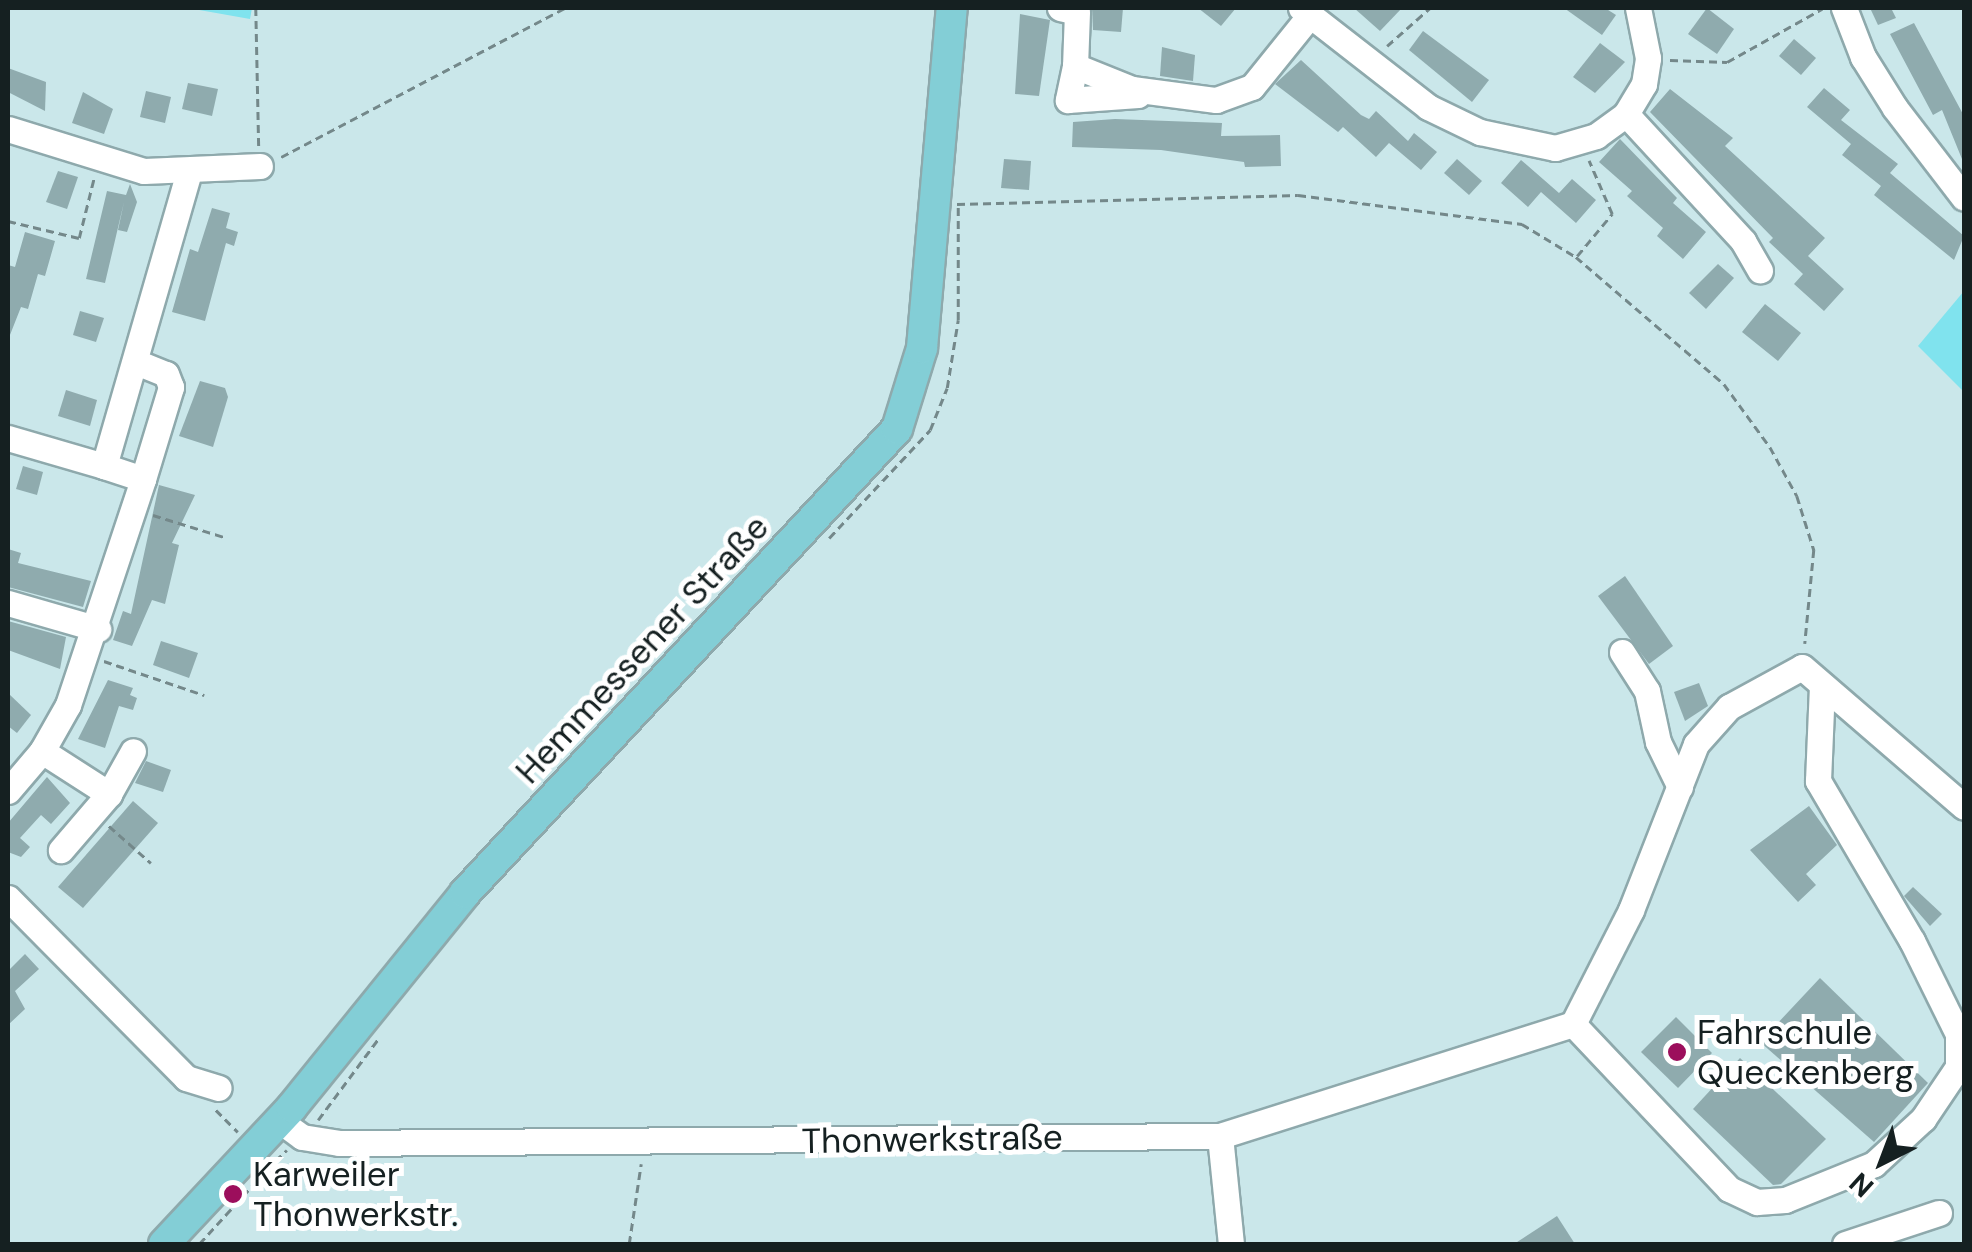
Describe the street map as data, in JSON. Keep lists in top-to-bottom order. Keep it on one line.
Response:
{"streets":{"main road":["Hemmessener Straße"],"street":["Thonwerkstraße"]},"crossings":[["Hemmessener Straße","Thonwerkstraße"]],"places":["Fahrschule Queckenberg","Karweiler Thonwerkstr."],"north":"bottom left"}
